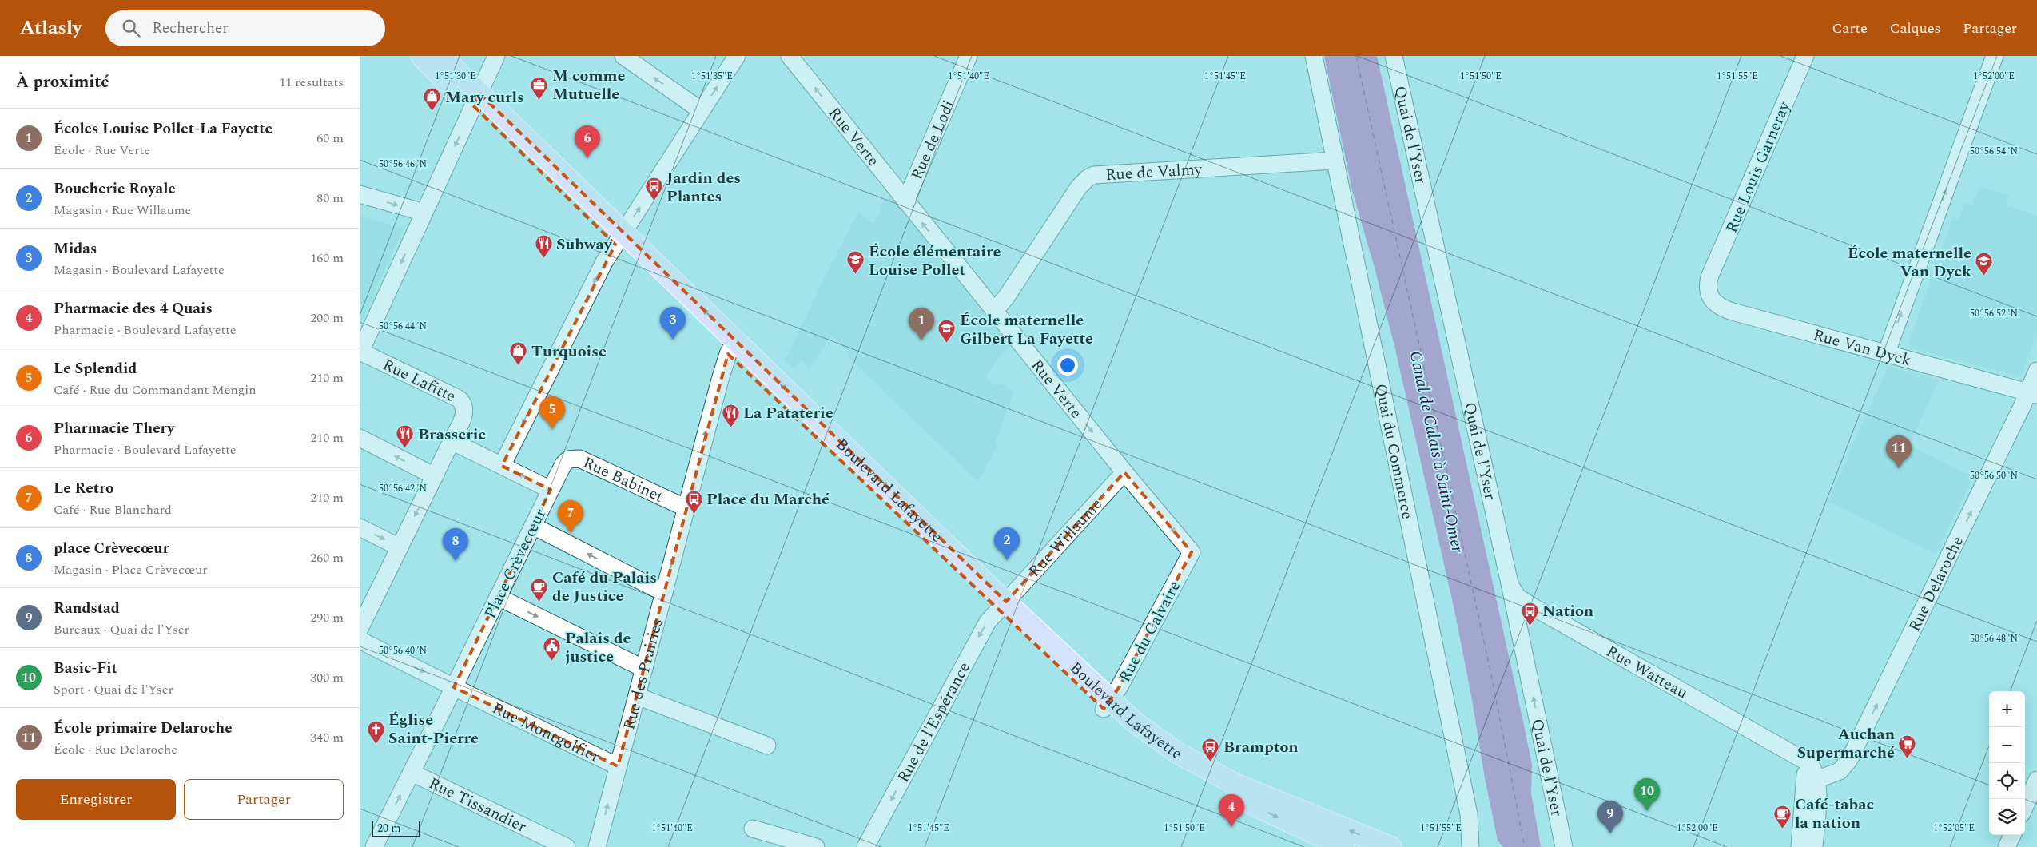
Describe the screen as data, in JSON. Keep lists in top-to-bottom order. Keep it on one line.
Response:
{"streets":{"main road":["Boulevard Lafayette"],"street":["Quai de l'Yser","Rue Verte","Rue de Lodi","Rue Louis Garneray","Rue de Valmy","Rue Van Dyck","Rue Lafitte","Quai du Commerce","Rue Babinet","Rue Willaume","Place Crèvecœur","Rue Delaroche","Rue du Calvaire","Rue Watteau","Rue des Prairies","Rue de l'Espérance","Rue Montgolfier","Rue Tissandier"]},"crossings":[["Quai de l'Yser","Rue Watteau"],["Rue Verte","Rue de Lodi"],["Rue Verte","Rue de Valmy"],["Rue Verte","Rue Willaume"],["Rue Verte","Rue du Calvaire"],["Rue Louis Garneray","Rue Van Dyck"],["Rue de Valmy","Quai du Commerce"],["Rue Van Dyck","Rue Delaroche"],["Rue Lafitte","Place Crèvecœur"],["Rue Babinet","Place Crèvecœur"],["Rue Babinet","Rue des Prairies"],["Boulevard Lafayette","Rue Willaume"],["Boulevard Lafayette","Rue du Calvaire"],["Boulevard Lafayette","Rue des Prairies"],["Boulevard Lafayette","Rue de l'Espérance"],["Rue Willaume","Rue de l'Espérance"],["Place Crèvecœur","Rue Montgolfier"],["Place Crèvecœur","Rue Tissandier"],["Rue Delaroche","Rue Watteau"],["Rue des Prairies","Rue Montgolfier"]],"one_way":["Rue Delaroche","Rue des Prairies","Rue de l'Espérance"],"water":["Canal de Calais à Saint-Omer"],"places":{"office":["M comme Mutuelle"],"shop":["Mary curls","Turquoise"],"bus stop":["Jardin des Plantes","Place du Marché","Nation","Brampton"],"restaurant":["Subway","La Pataterie","Brasserie"],"school or university":["École élémentaire Louise Pollet","École maternelle Van Dyck","École maternelle Gilbert La Fayette"],"cafe":["Café du Palais de Justice","Café-tabac la nation"],"public building":["Palais de justice"],"church":["Église Saint-Pierre"],"supermarket":["Auchan Supermarché"]},"scale_bar":"20 m","page":{"header":"Atlasly","search":"Rechercher","nav":["Carte","Calques","Partager"],"heading":["À proximité","11 résultats"],"list":[{"mark":"1","name":"Écoles Louise Pollet-La Fayette","note":"École · Rue Verte","value":"60 m"},{"mark":"2","name":"Boucherie Royale","note":"Magasin · Rue Willaume","value":"80 m"},{"mark":"3","name":"Midas","note":"Magasin · Boulevard Lafayette","value":"160 m"},{"mark":"4","name":"Pharmacie des 4 Quais","note":"Pharmacie · Boulevard Lafayette","value":"200 m"},{"mark":"5","name":"Le Splendid","note":"Café · Rue du Commandant Mengin","value":"210 m"},{"mark":"6","name":"Pharmacie Thery","note":"Pharmacie · Boulevard Lafayette","value":"210 m"},{"mark":"7","name":"Le Retro","note":"Café · Rue Blanchard","value":"210 m"},{"mark":"8","name":"place Crèvecœur","note":"Magasin · Place Crèvecœur","value":"260 m"},{"mark":"9","name":"Randstad","note":"Bureaux · Quai de l'Yser","value":"290 m"},{"mark":"10","name":"Basic-Fit","note":"Sport · Quai de l'Yser","value":"300 m"},{"mark":"11","name":"École primaire Delaroche","note":"École · Rue Delaroche","value":"340 m"}],"pins":["6","3","1","5","11","7","2","8","10","4","9"],"map_buttons":["+","−"],"buttons":["Enregistrer","Partager"],"scale":"20 m"},"coordinates":["1°51'30\"E","1°51'35\"E","1°51'40\"E","1°51'45\"E","1°51'50\"E","1°51'55\"E","1°52'00\"E","50°56'54\"N","50°56'46\"N","50°56'52\"N","50°56'44\"N","50°56'50\"N","50°56'42\"N","50°56'48\"N","50°56'40\"N","1°52'05\"E"]}
